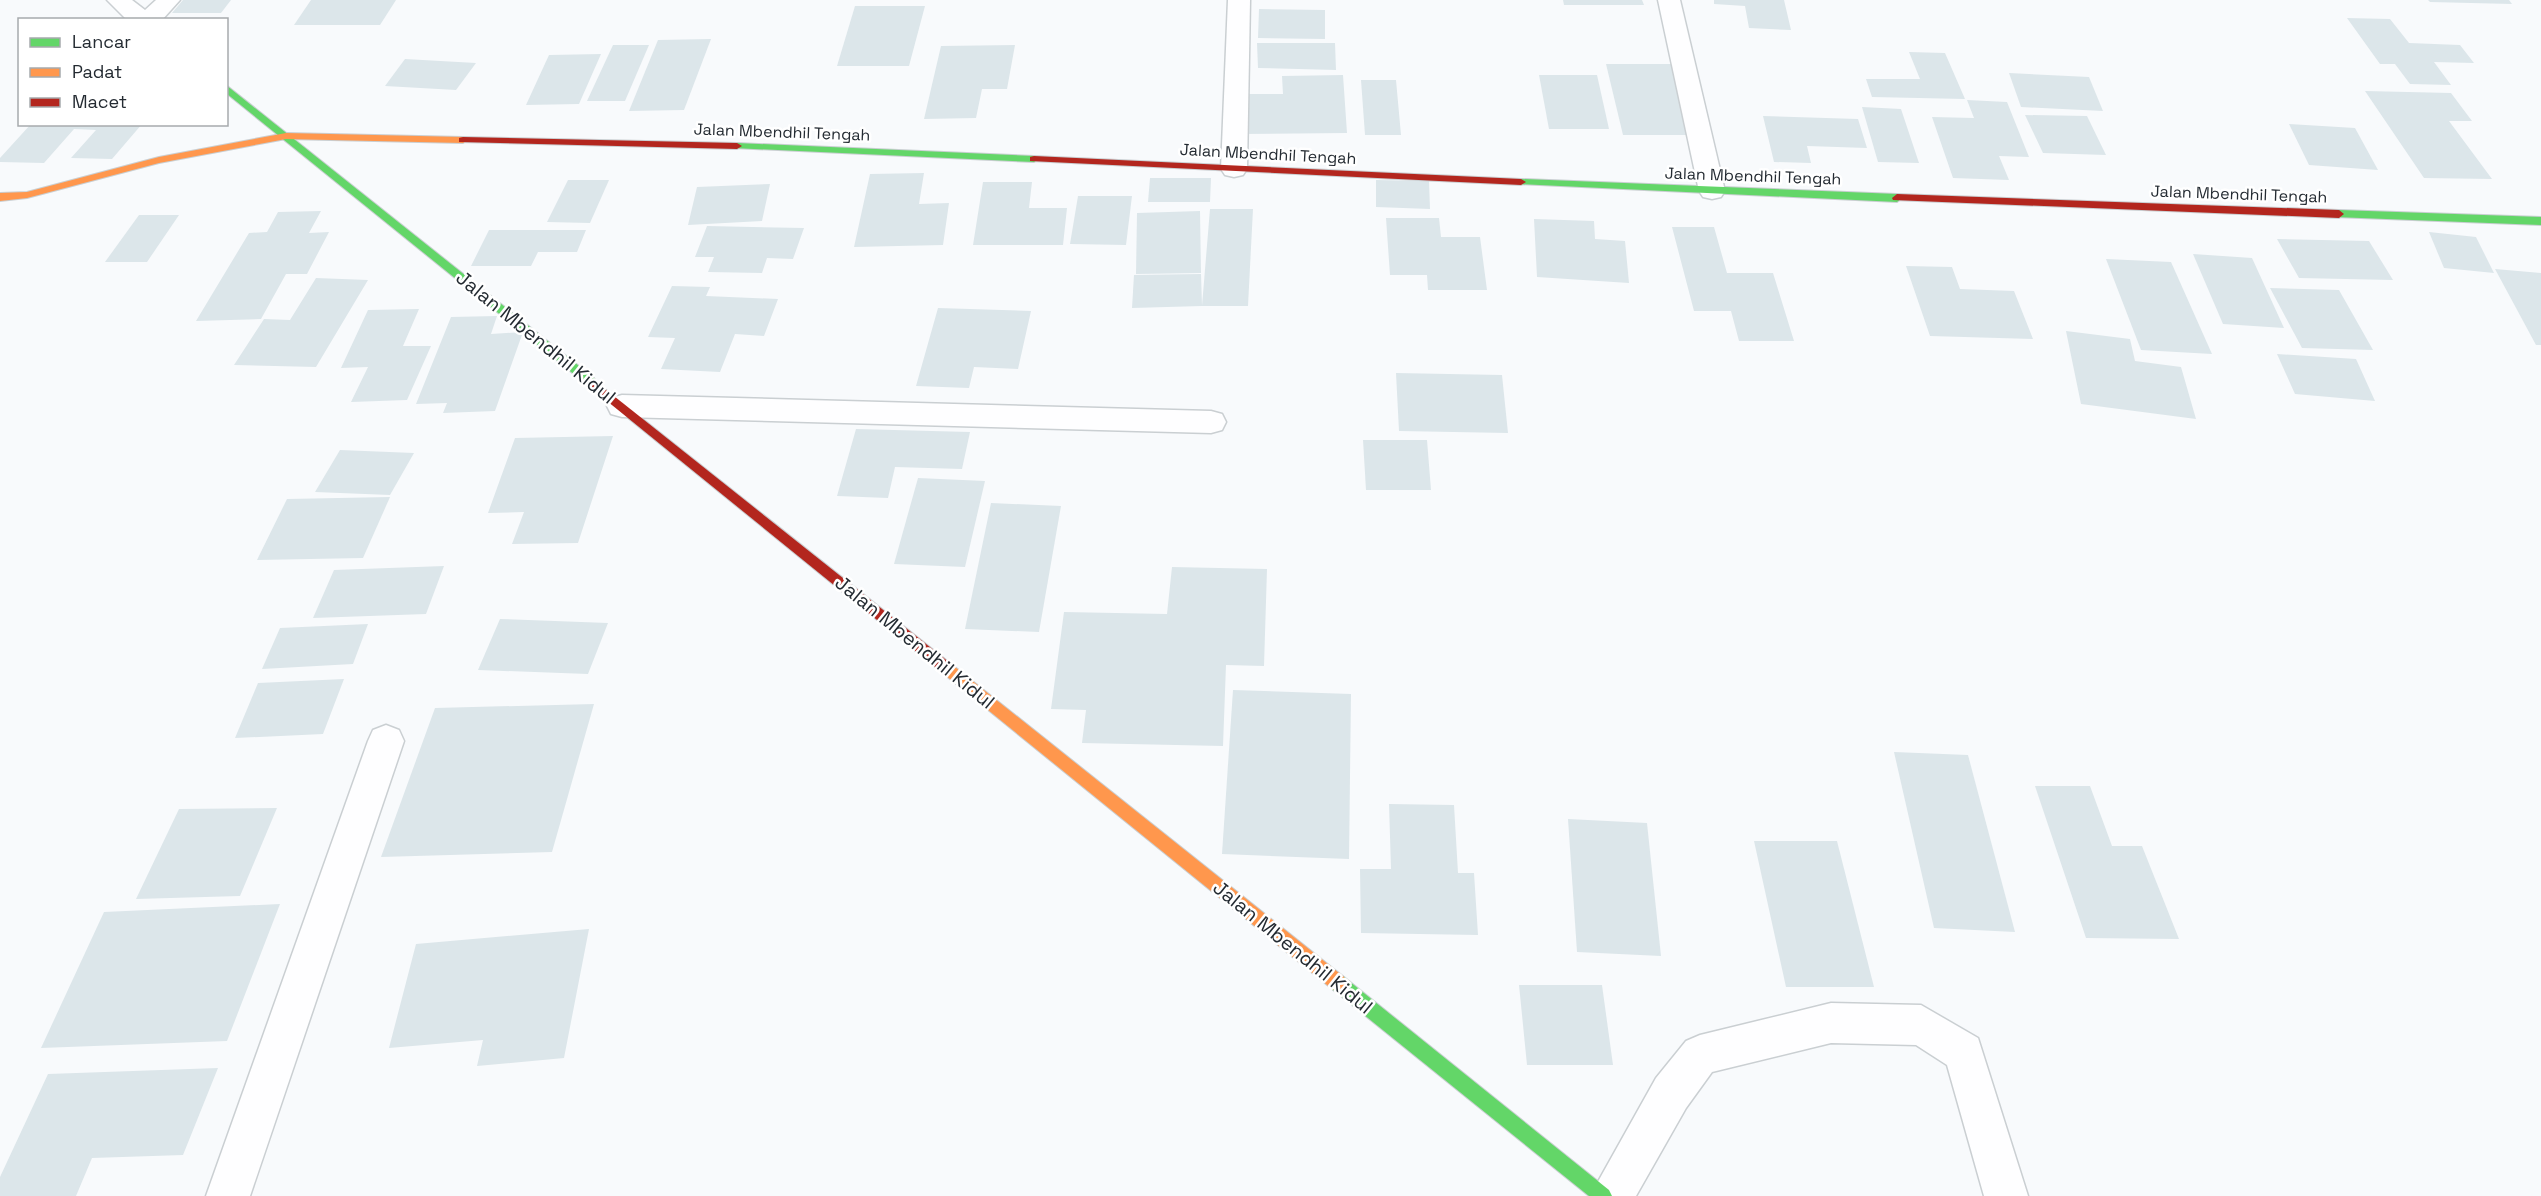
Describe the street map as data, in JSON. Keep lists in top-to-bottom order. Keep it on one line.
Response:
{"streets":{"street":["Jalan Mbendhil Tengah","Jalan Mbendhil Kidul"]},"crossings":[["Jalan Mbendhil Tengah","Jalan Mbendhil Kidul"]],"legend":["Lancar","Padat","Macet"]}
